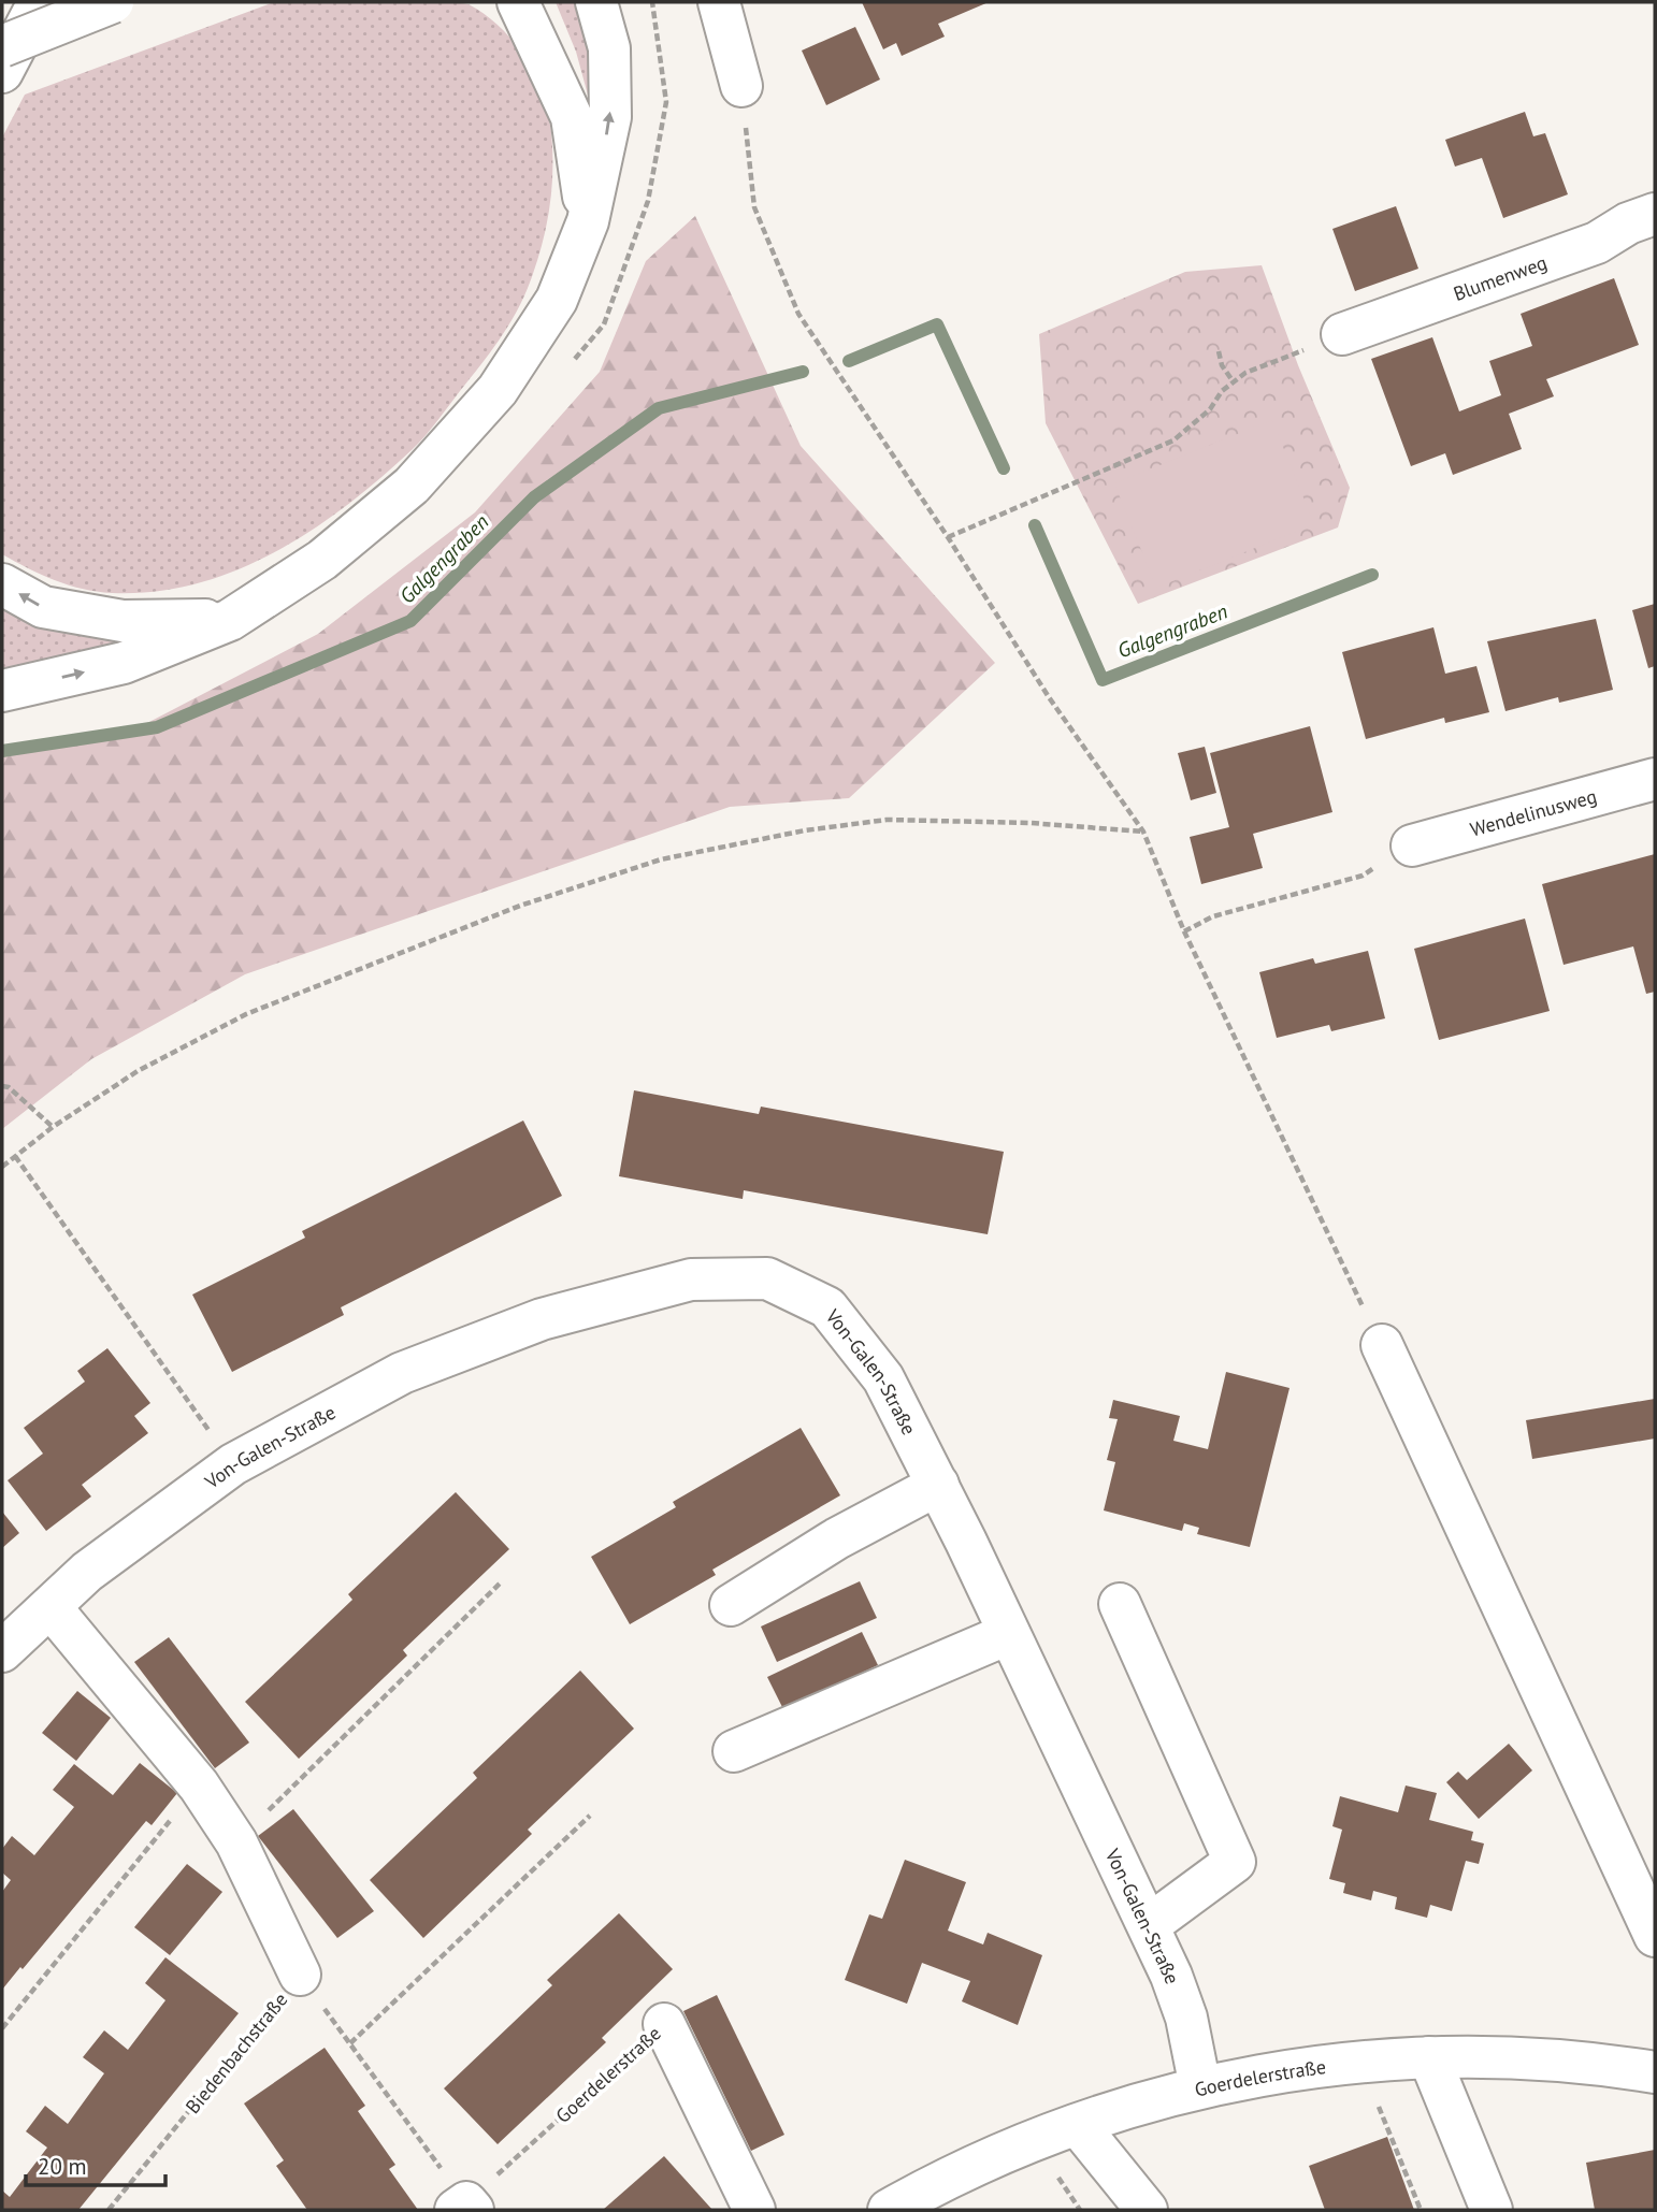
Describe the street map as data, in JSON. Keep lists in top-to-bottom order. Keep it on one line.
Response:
{"streets":{"main road":["Blumenweg","Wendelinusweg","Von-Galen-Straße","Biedenbachstraße","Goerdelerstraße"]},"crossings":[["Von-Galen-Straße","Biedenbachstraße"],["Von-Galen-Straße","Goerdelerstraße"]],"water":["Galgengraben"],"scale_bar":"20 m"}
